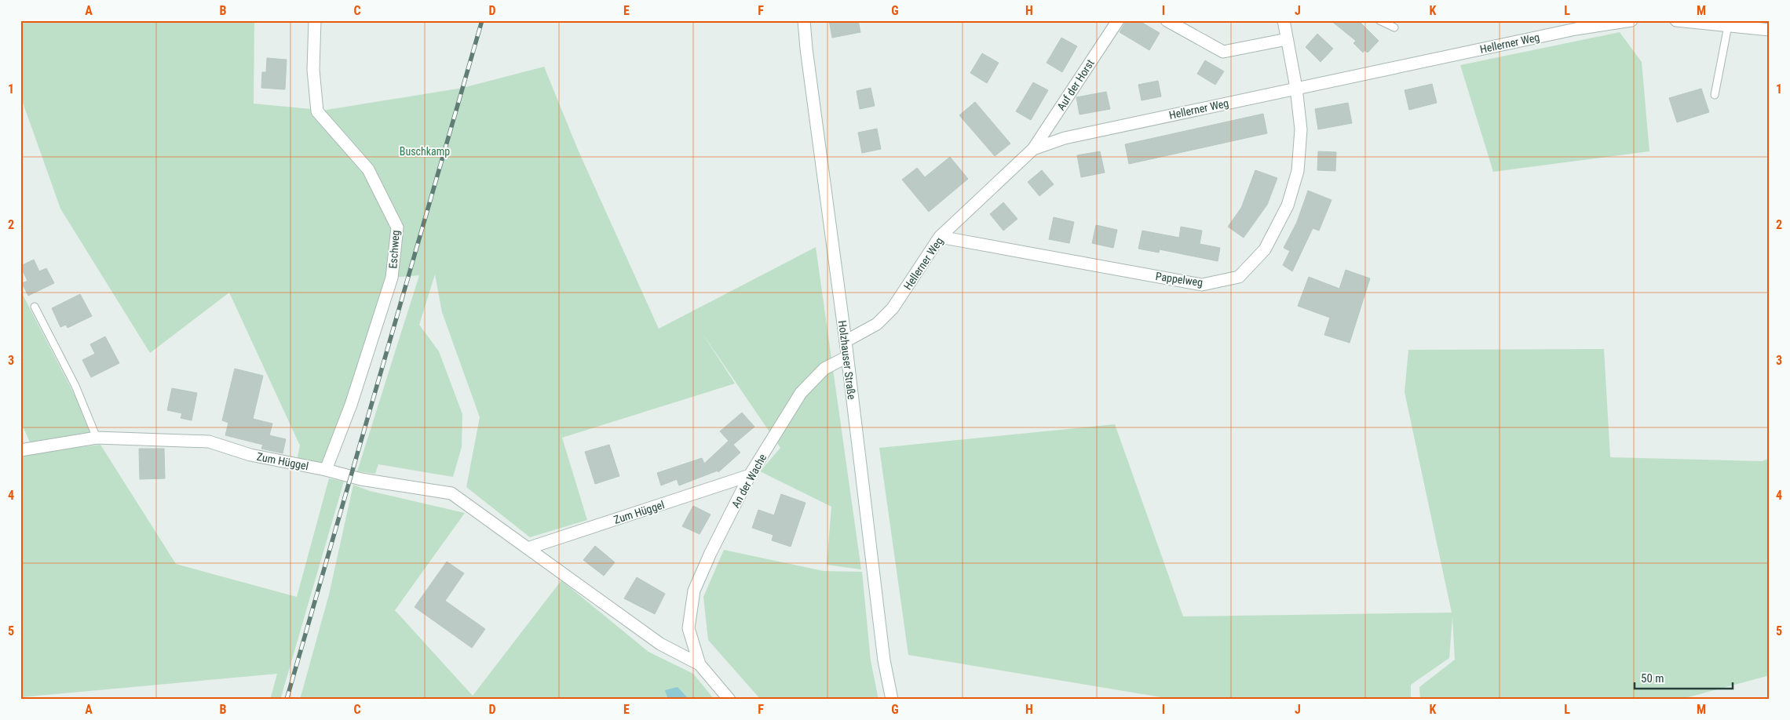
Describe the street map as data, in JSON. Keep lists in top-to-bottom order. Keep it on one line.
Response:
{"streets":{"street":["Hellerner Weg","Auf der Horst","Eschweg","Pappelweg","Holzhauser Straße","Zum Hüggel","An der Wache"]},"crossings":[["Hellerner Weg","Auf der Horst"],["Hellerner Weg","Pappelweg"],["Hellerner Weg","Holzhauser Straße"],["Eschweg","Zum Hüggel"],["Holzhauser Straße","An der Wache"],["Zum Hüggel","An der Wache"]],"parks":["Buschkamp"],"scale_bar":"50 m","grid":{"columns":["A","B","C","D","E","F","G","H","I","J","K","L","M"],"rows":["1","2","3","4","5"]}}
